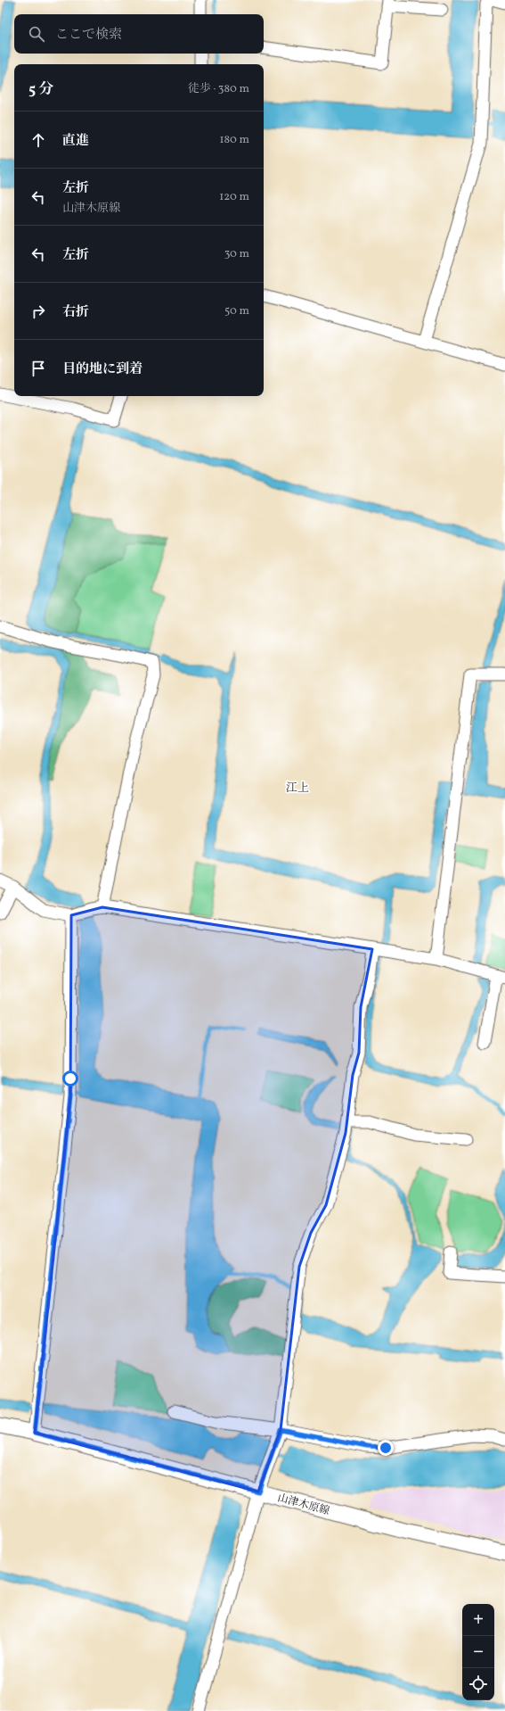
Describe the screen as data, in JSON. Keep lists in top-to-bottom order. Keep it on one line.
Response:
{"streets":{"street":["山津木原線"]},"districts":["江上"],"page":{"search":"ここで検索","heading":["5 分","徒歩 · 380 m"],"list":[["直進","180 m"],["左折","山津木原線","120 m"],["左折","30 m"],["右折","50 m"],"目的地に到着"],"map_buttons":["+","−"]}}
